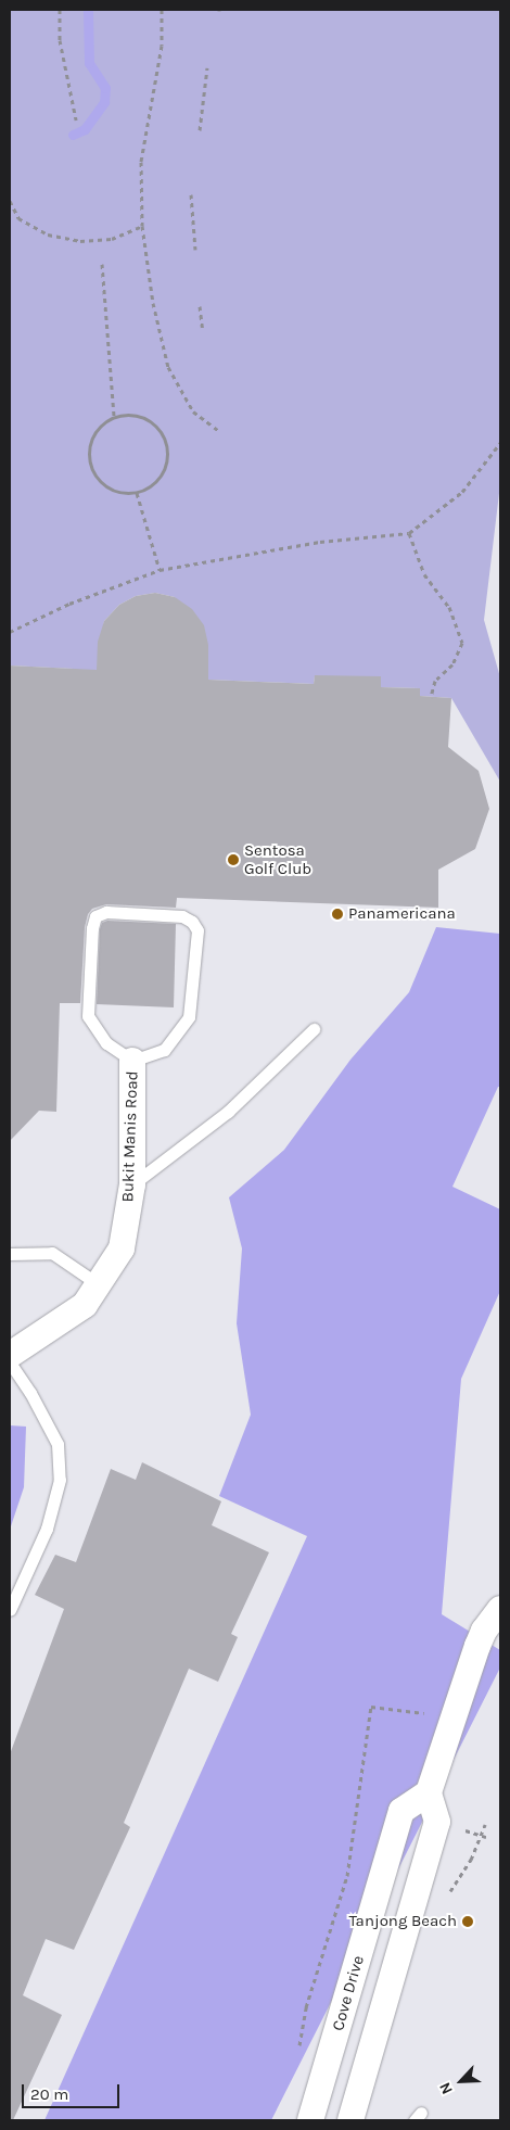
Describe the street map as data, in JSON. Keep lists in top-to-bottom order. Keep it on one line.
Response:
{"streets":{"street":["Bukit Manis Road","Cove Drive"]},"places":["Sentosa Golf Club","Panamericana","Tanjong Beach"],"scale_bar":"20 m","north":"bottom left"}
